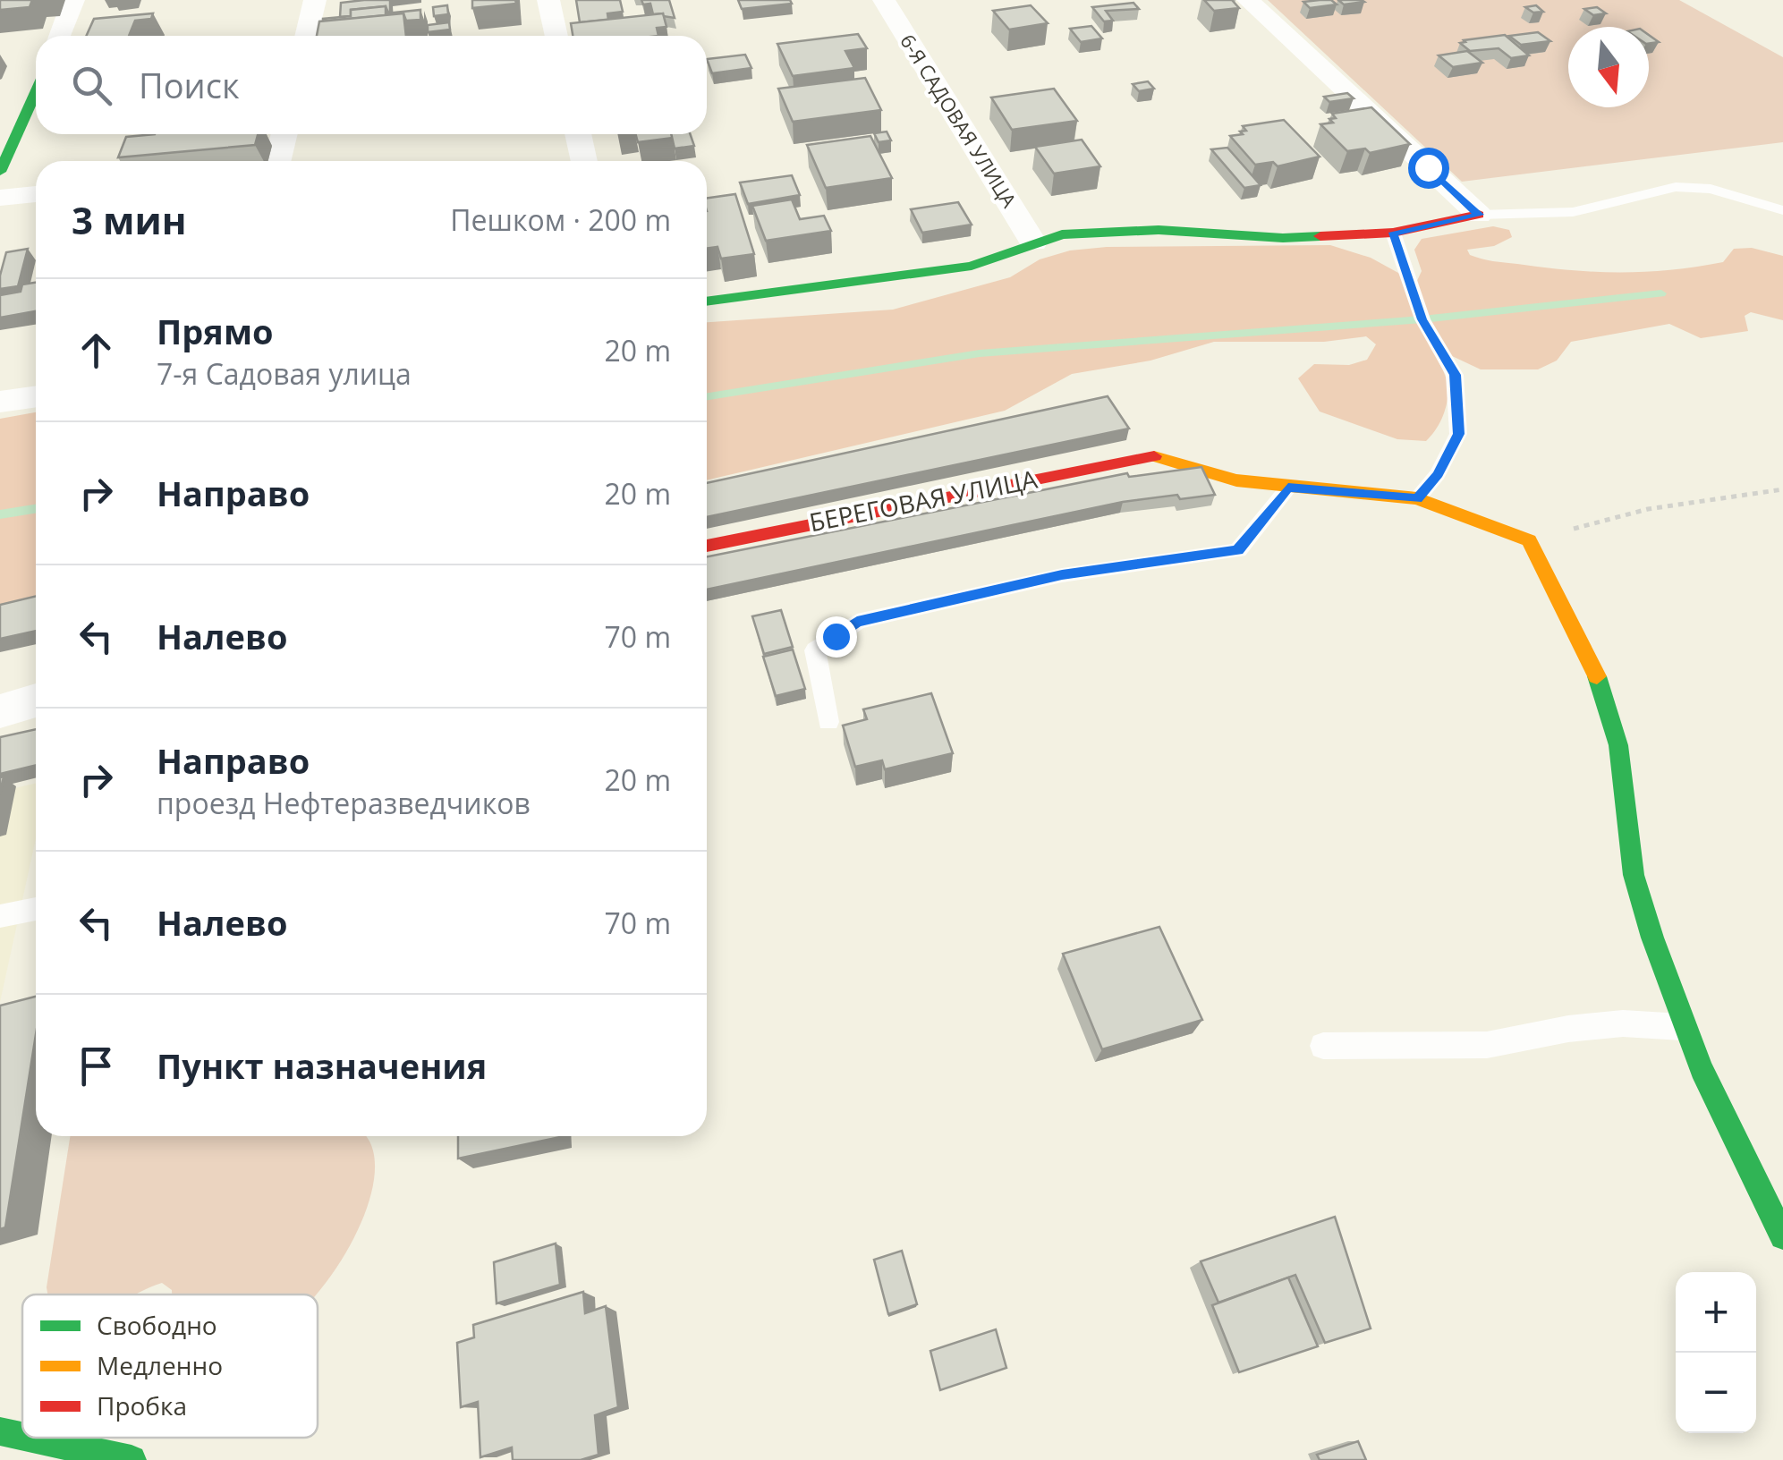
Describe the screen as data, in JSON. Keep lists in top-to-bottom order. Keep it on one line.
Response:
{"streets":{"street":["6-Я САДОВАЯ УЛИЦА","БЕРЕГОВАЯ УЛИЦА"]},"legend":["Свободно","Медленно","Пробка"],"north":"bottom","page":{"search":"Поиск","heading":["3 мин","Пешком · 200 m"],"list":[["Прямо","7-я Садовая улица","20 m"],["Направо","20 m"],["Налево","70 m"],["Направо","проезд Нефтеразведчиков","20 m"],["Налево","70 m"],"Пункт назначения"],"map_buttons":["+","−"]}}
